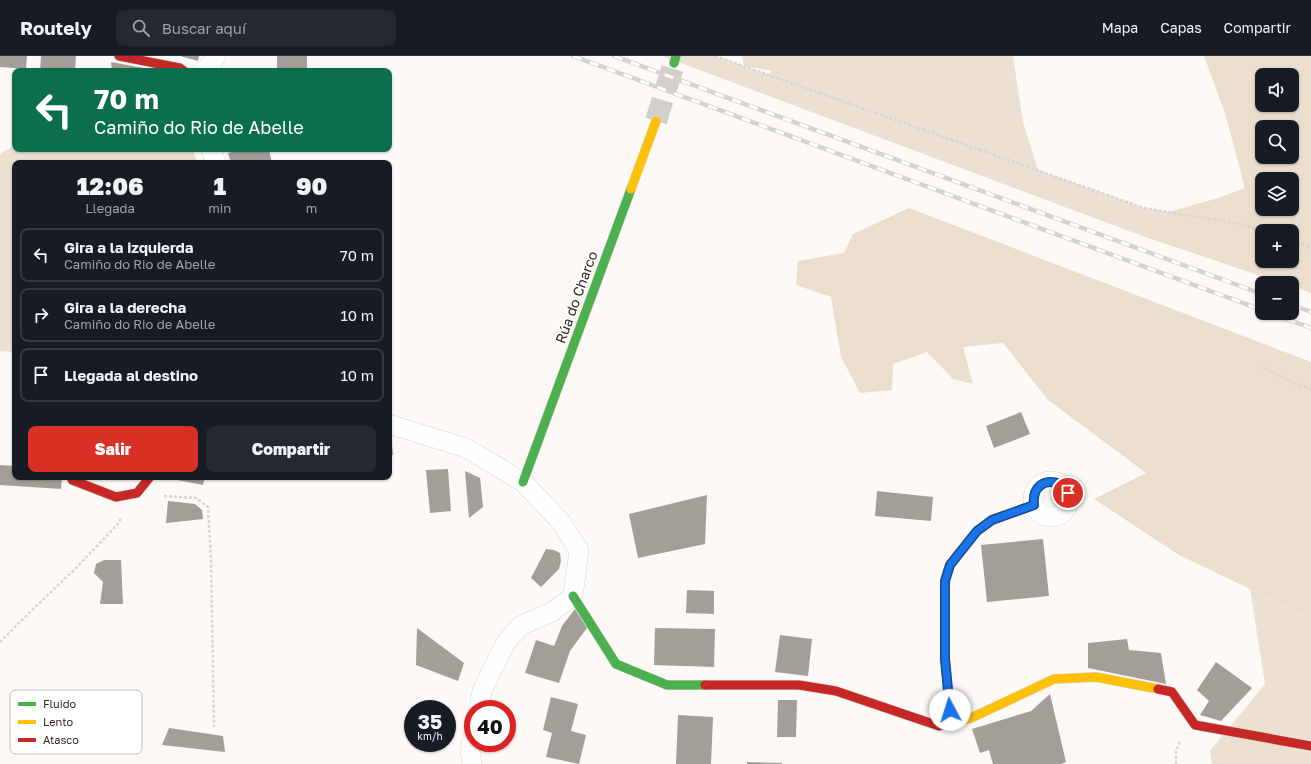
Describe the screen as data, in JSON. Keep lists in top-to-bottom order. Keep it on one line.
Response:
{"streets":{"street":["Rúa do Charco"]},"legend":["Fluido","Lento","Atasco"],"page":{"header":"Routely","search":"Buscar aquí","nav":["Mapa","Capas","Compartir"],"map_buttons":["+","−"],"turn":["70 m","Camiño do Rio de Abelle"],"eta":["12:06","Llegada","1","min","90","m"],"list":[{"name":"Gira a la izquierda","note":"Camiño do Rio de Abelle","value":"70 m"},{"name":"Gira a la derecha","note":"Camiño do Rio de Abelle","value":"10 m"},{"name":"Llegada al destino","value":"10 m"}],"buttons":["Salir","Compartir"],"speed":"35 km/h","limit":"40"}}
